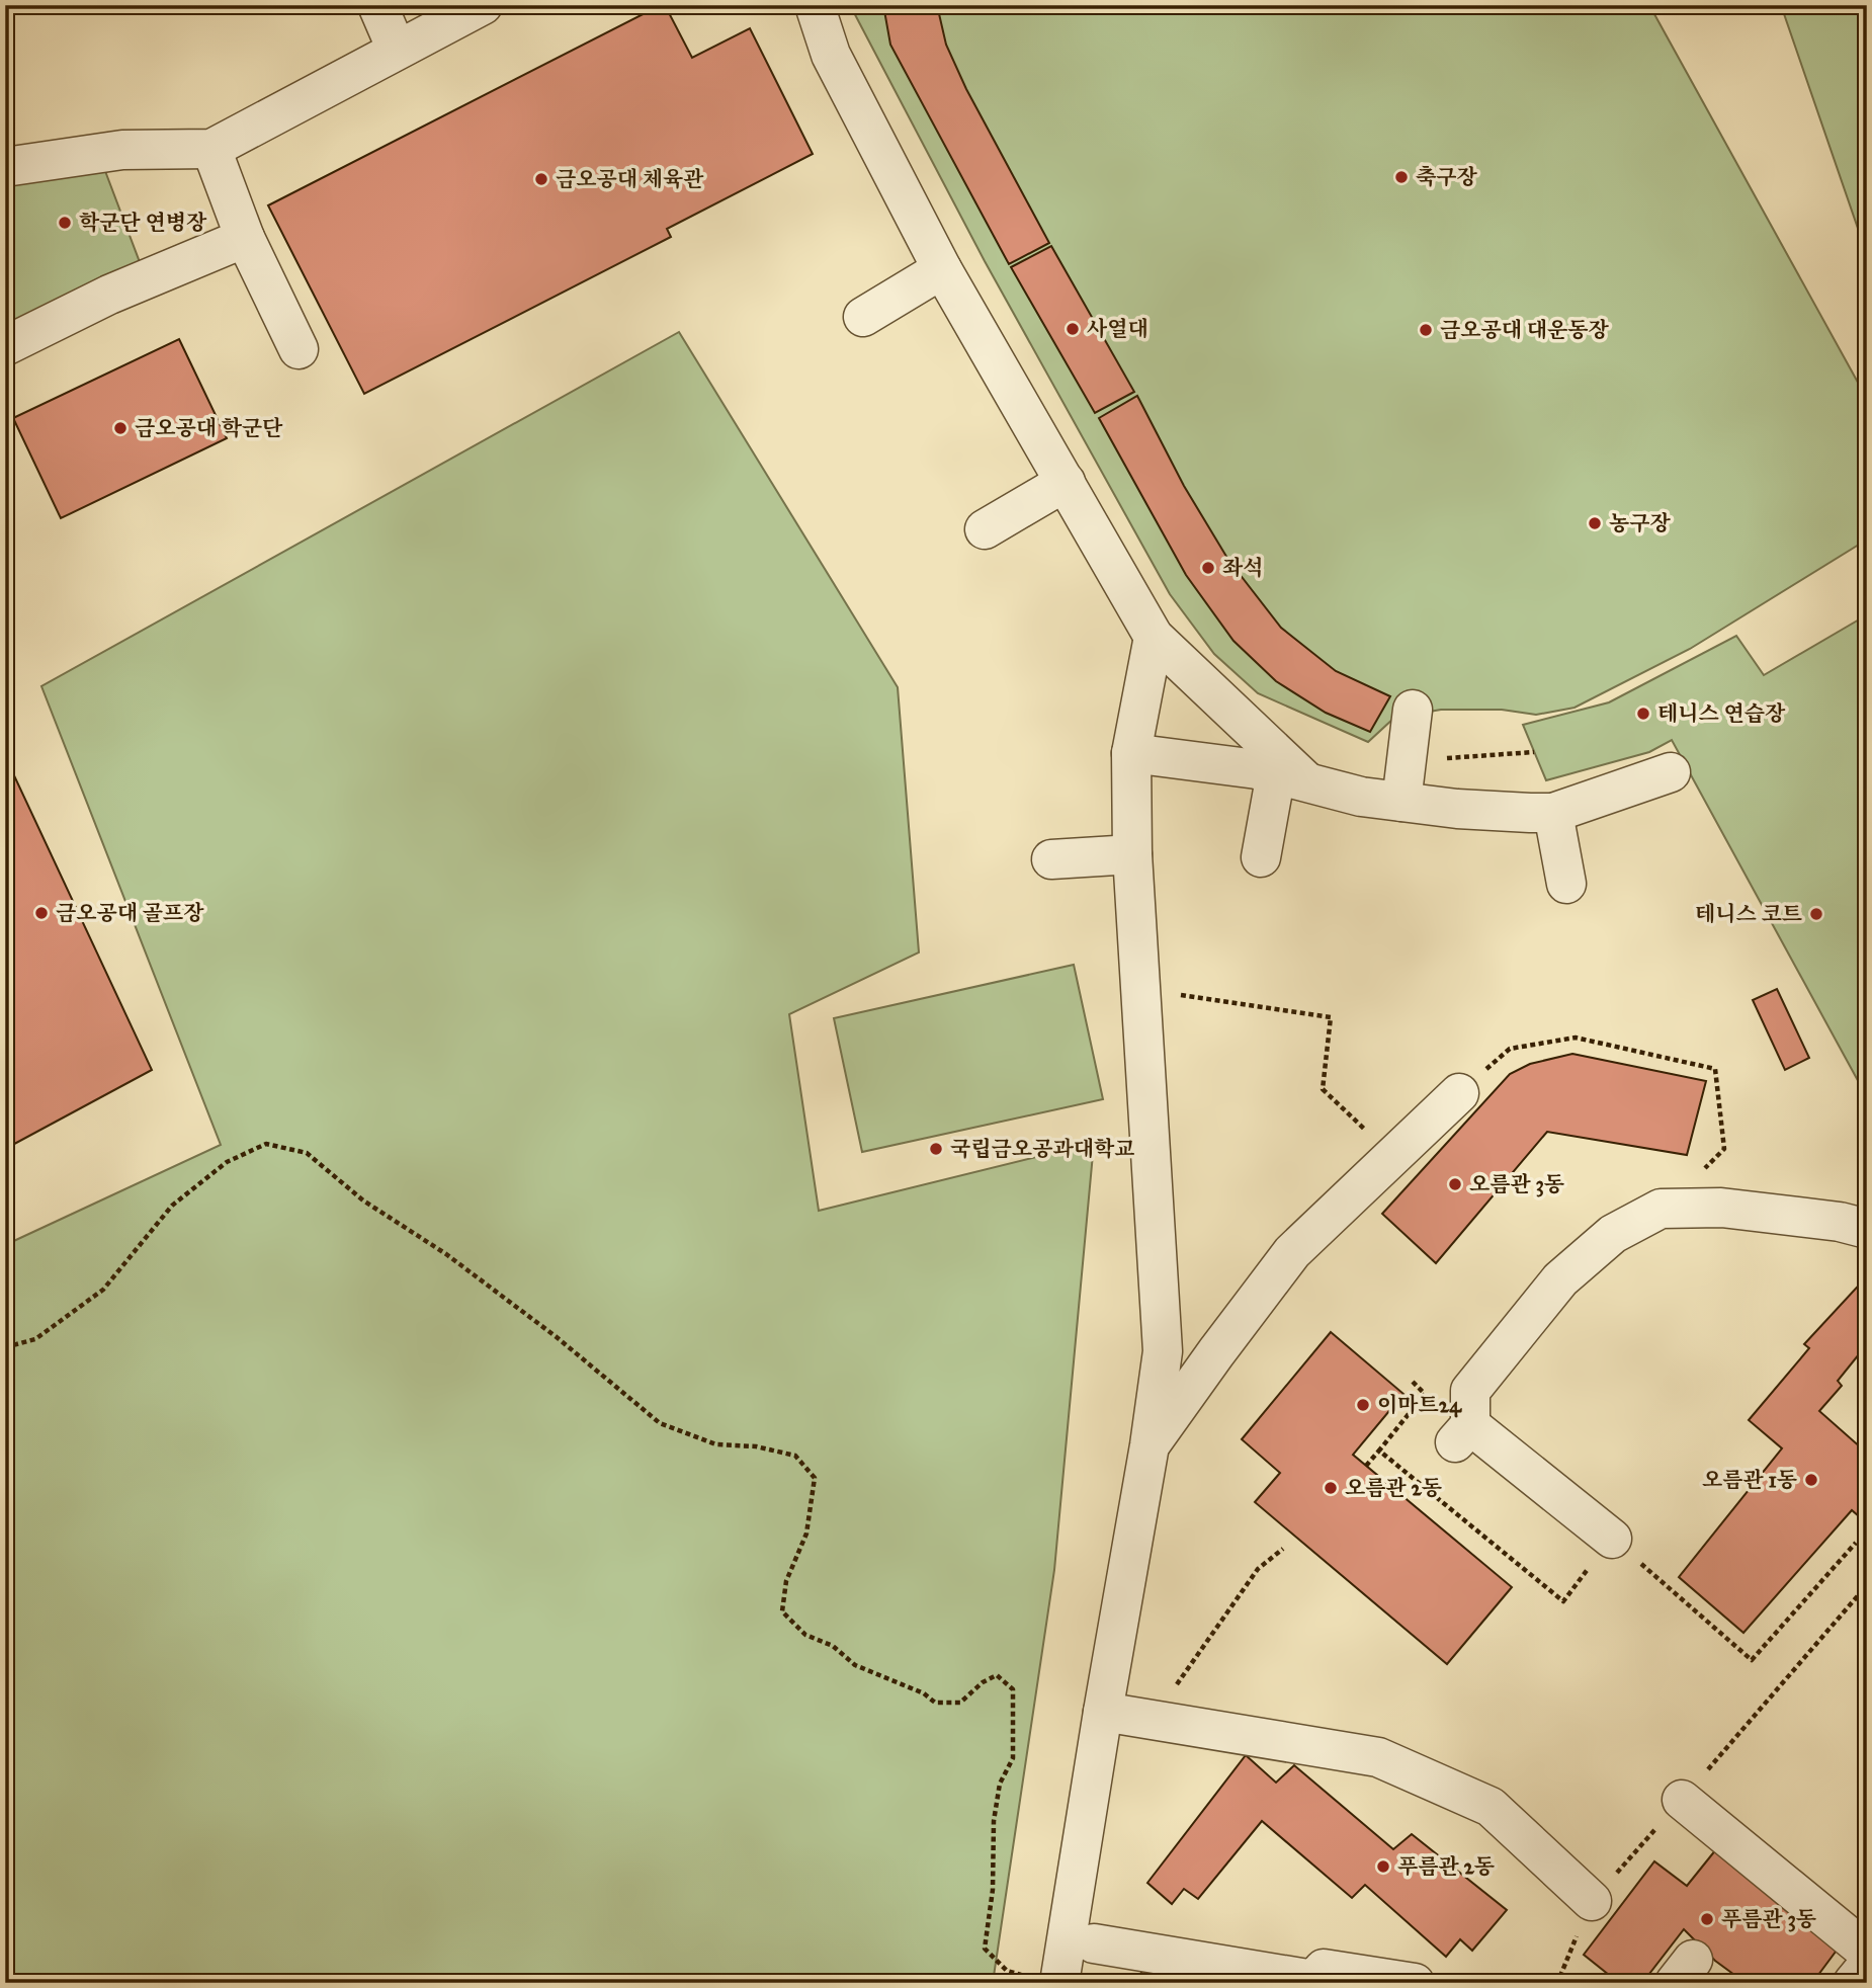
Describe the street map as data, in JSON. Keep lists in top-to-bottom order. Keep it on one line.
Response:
{"places":["축구장","금오공대 체육관","학군단 연병장","사열대","금오공대 대운동장","금오공대 학군단","농구장","좌석","테니스 연습장","금오공대 골프장","테니스 코트","국립금오공과대학교","오름관 3동","이마트24","오름관 1동","오름관 2동","푸름관 2동","푸름관 3동"]}
